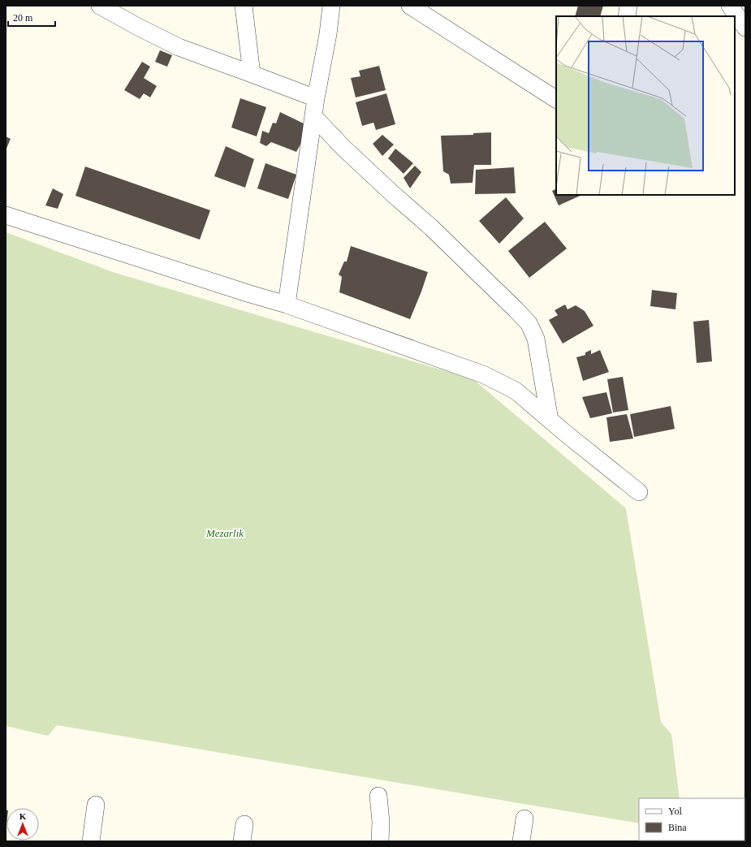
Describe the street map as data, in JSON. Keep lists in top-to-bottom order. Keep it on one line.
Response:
{"parks":["Mezarlık"],"legend":["Yol","Bina"],"scale_bar":"20 m","north":"top"}
